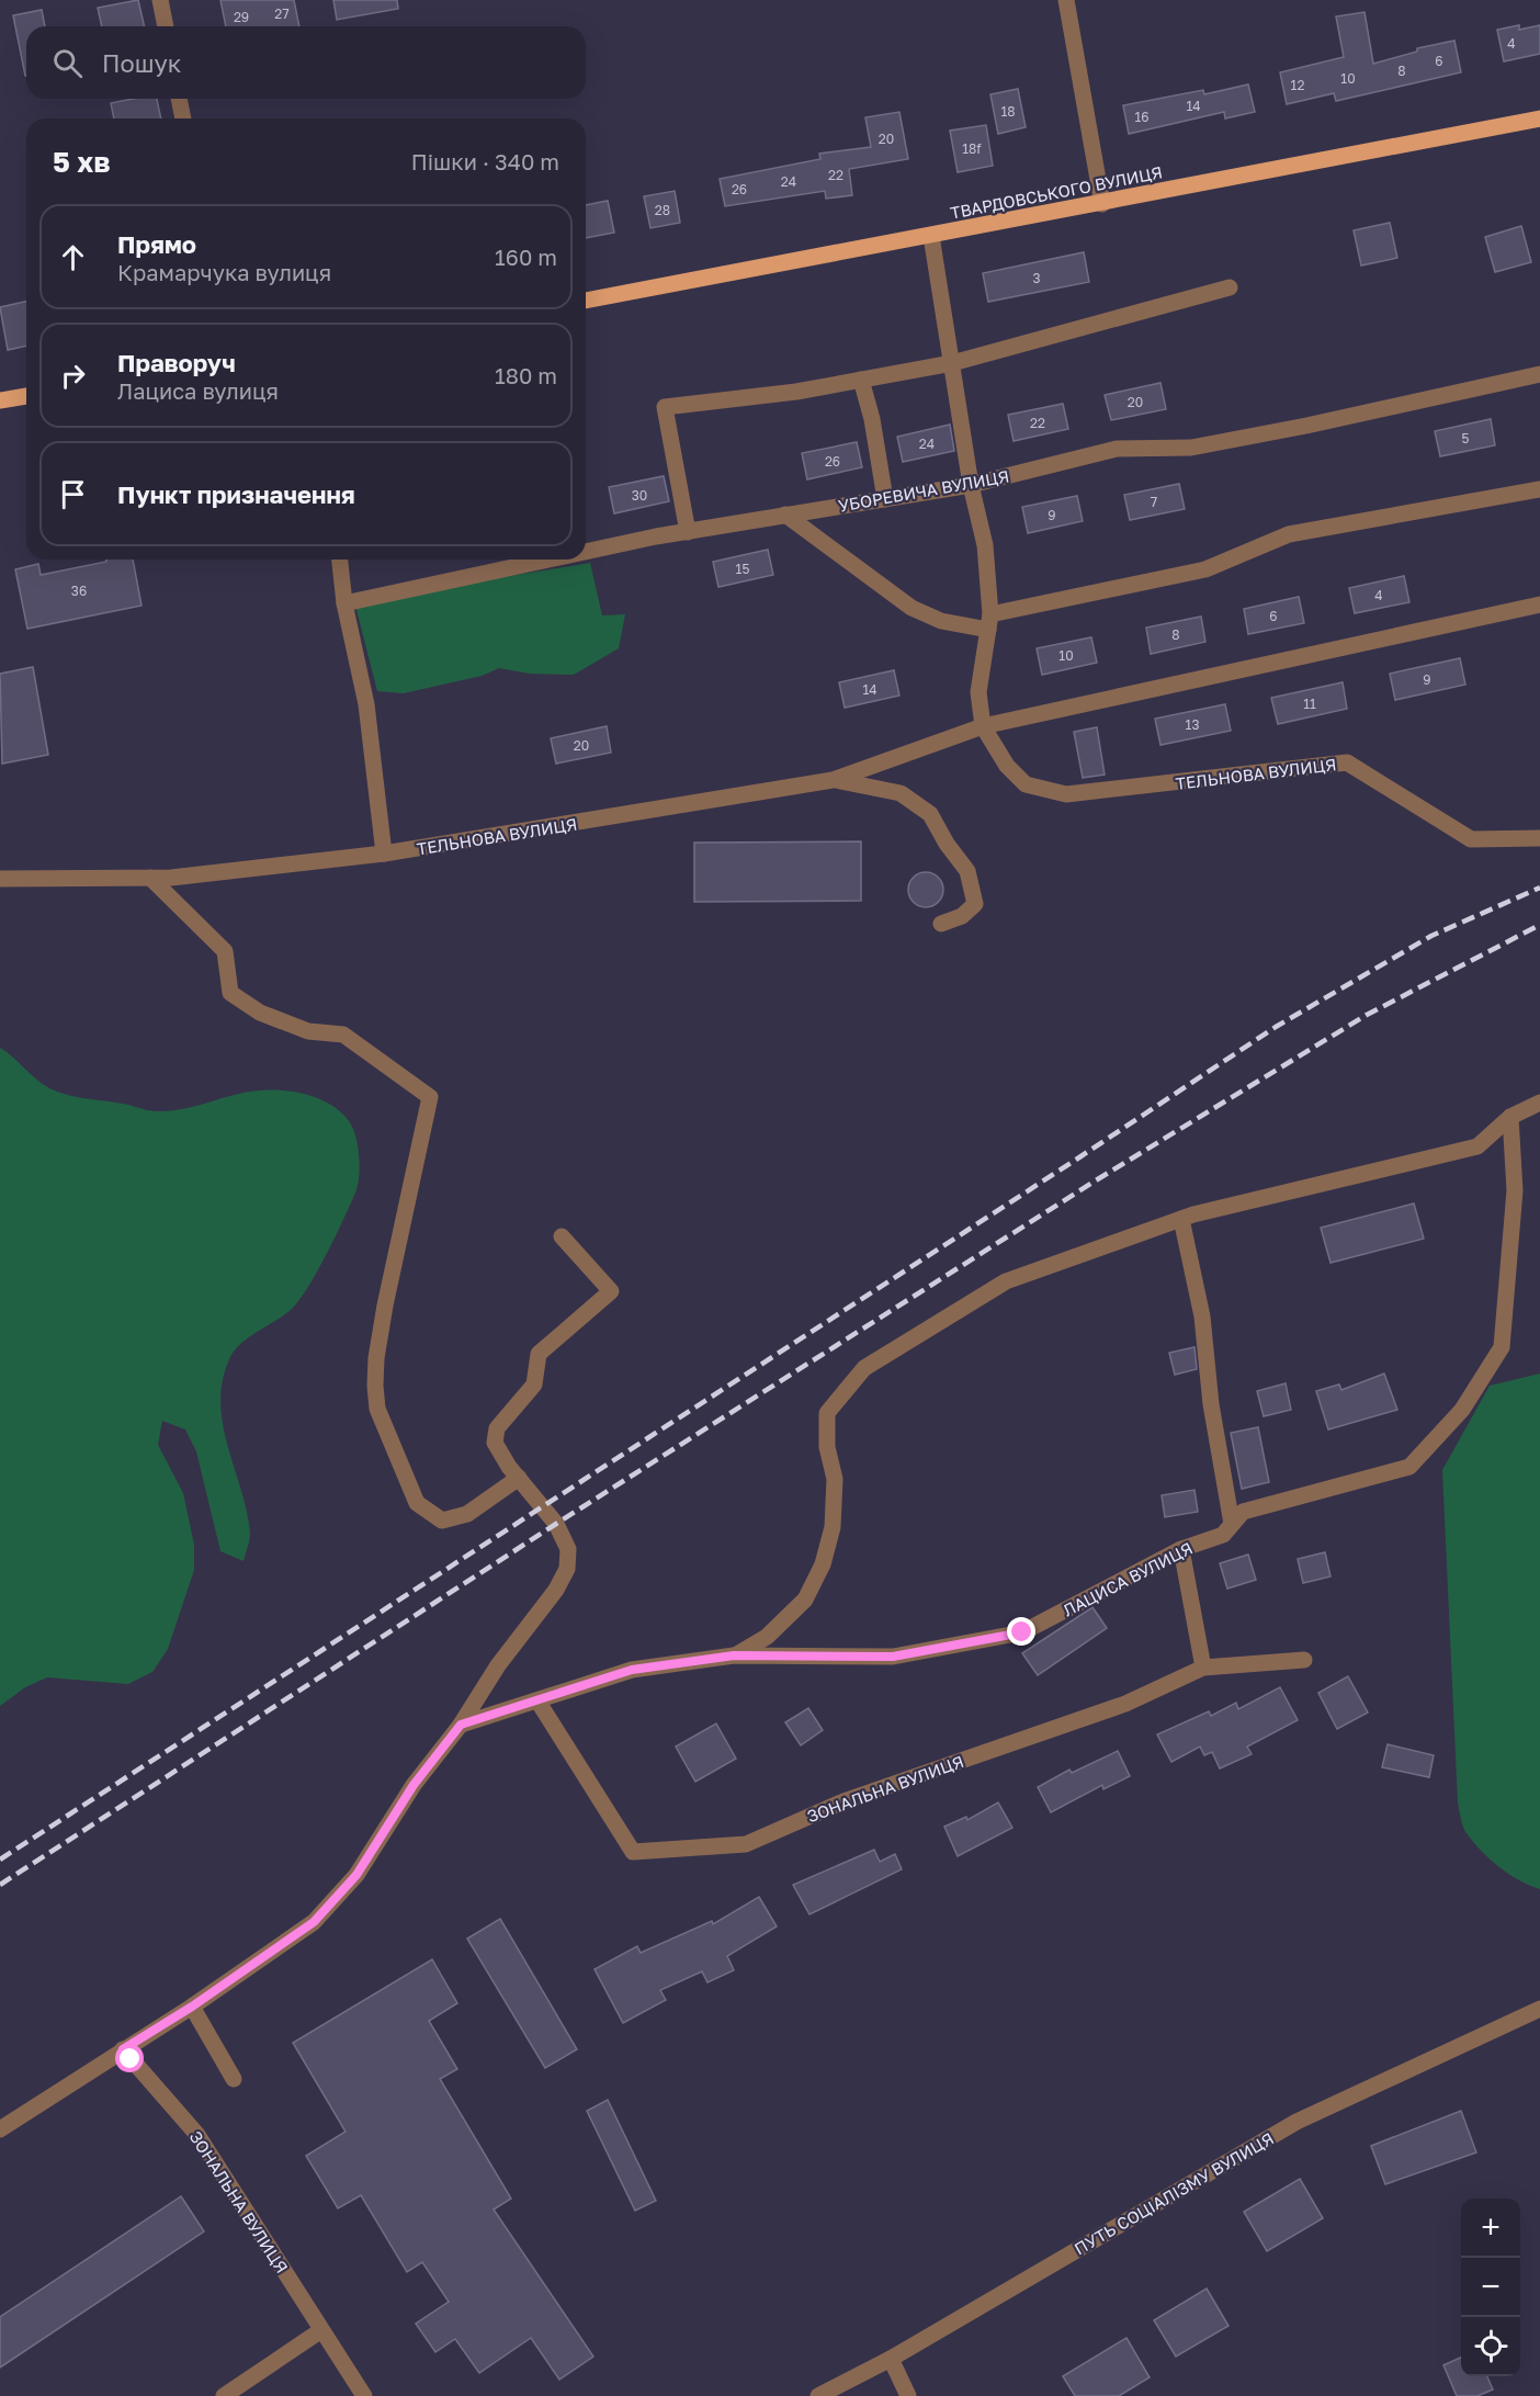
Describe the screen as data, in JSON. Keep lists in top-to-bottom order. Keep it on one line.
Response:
{"streets":{"main road":["ТВАРДОВСЬКОГО ВУЛИЦЯ"],"street":["УБОРЕВИЧА ВУЛИЦЯ","ТЕЛЬНОВА ВУЛИЦЯ","ЛАЦИСА ВУЛИЦЯ","ЗОНАЛЬНА ВУЛИЦЯ","ПУТЬ СОЦІАЛІЗМУ ВУЛИЦЯ"]},"crossings":[["ЛАЦИСА ВУЛИЦЯ","ЗОНАЛЬНА ВУЛИЦЯ"]],"house_numbers":["27","29","4","6","8","10","12","14","18","16","20","18f","22","24","26","28","3","20","22","5","24","26","30","7","9","15","36","4","6","8","10","9","14","11","13","20"],"page":{"search":"Пошук","heading":["5 хв","Пішки · 340 m"],"list":[["Прямо","Крамарчука вулиця","160 m"],["Праворуч","Лациса вулиця","180 m"],"Пункт призначення"],"map_buttons":["+","−"]}}
